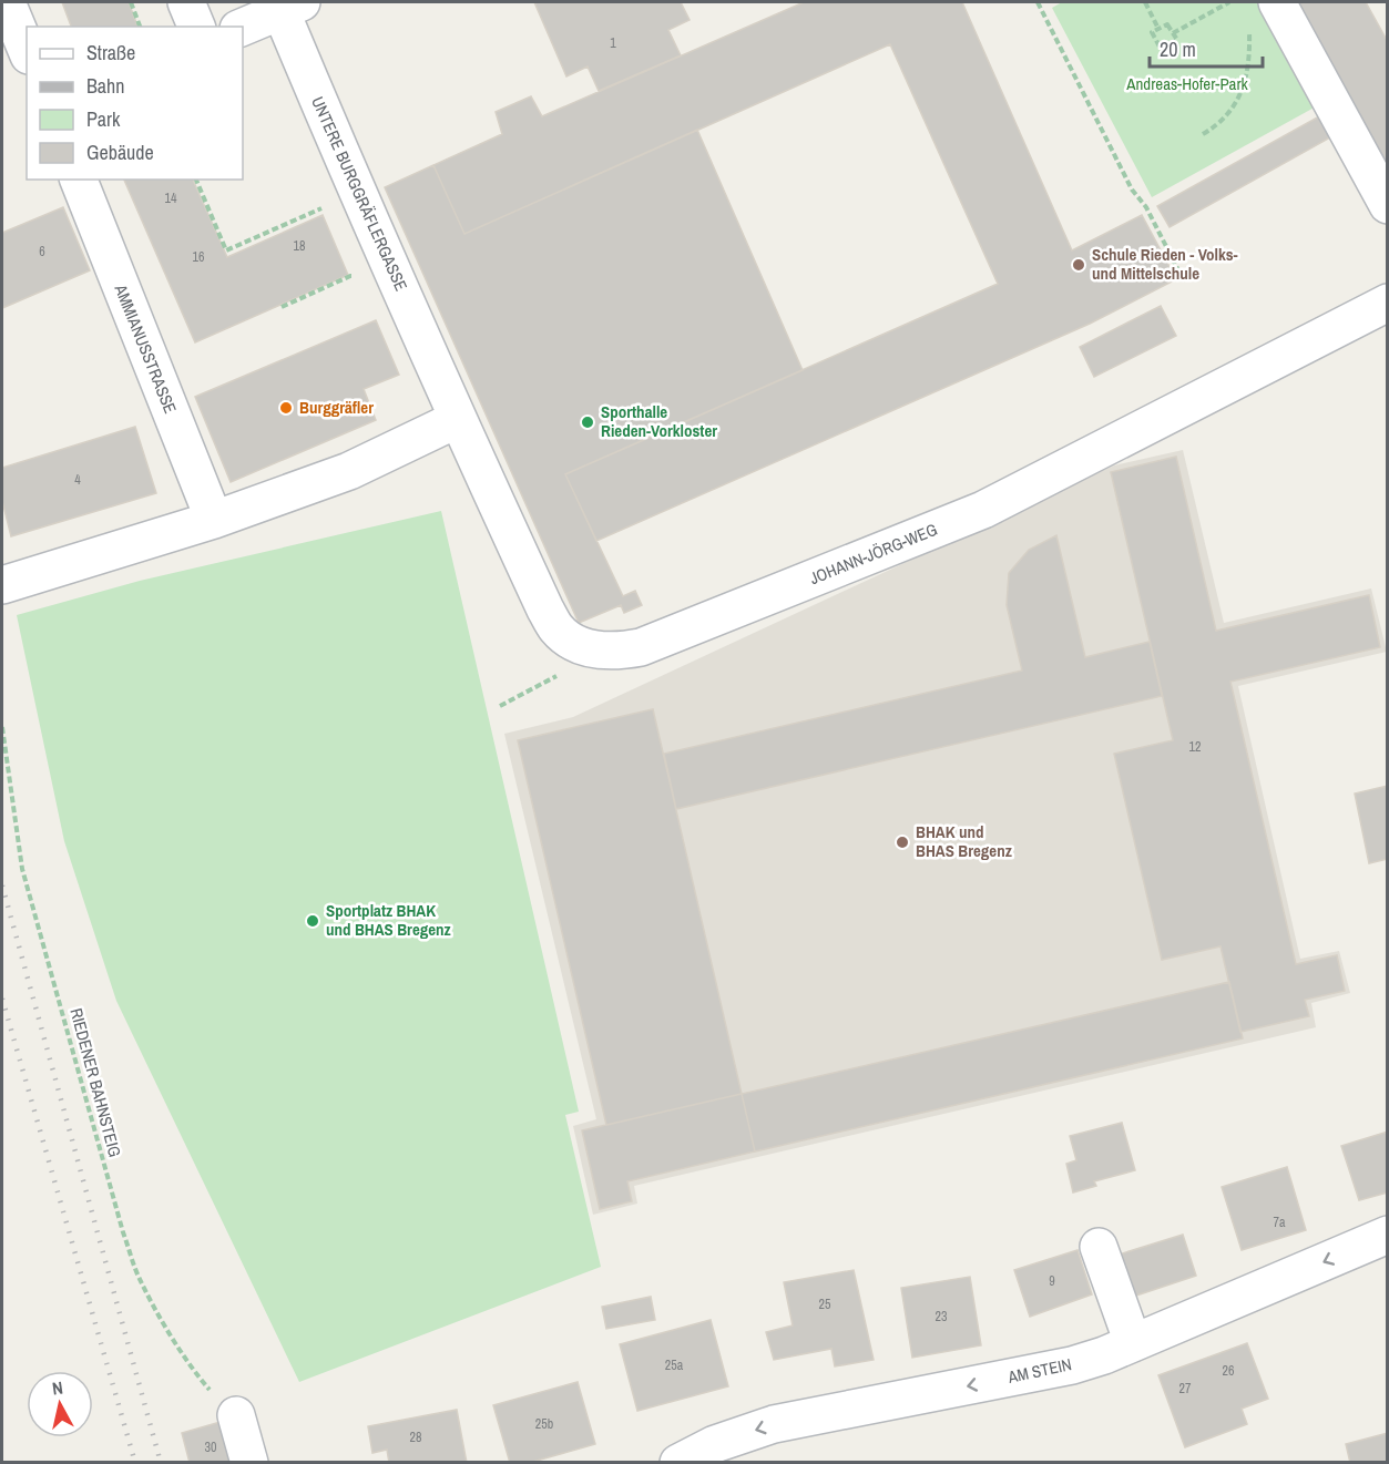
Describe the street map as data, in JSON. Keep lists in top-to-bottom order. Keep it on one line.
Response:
{"streets":{"street":["UNTERE BURGGRÄFLERGASSE","AMMIANUSSTRASSE","JOHANN-JÖRG-WEG","AM STEIN"],"path":["RIEDENER BAHNSTEIG"]},"crossings":[["UNTERE BURGGRÄFLERGASSE","JOHANN-JÖRG-WEG"]],"one_way":["AM STEIN"],"parks":["Andreas-Hofer-Park"],"places":["Schule Rieden - Volks- und Mittelschule","Burggräfler","Sporthalle Rieden-Vorkloster","BHAK und BHAS Bregenz","Sportplatz BHAK und BHAS Bregenz"],"house_numbers":["1","14","18","6","16","4","12","7a","9","25","23","25a","26","27","25b","28","30"],"legend":["Straße","Bahn","Park","Gebäude"],"scale_bar":"20 m","north":"top"}
